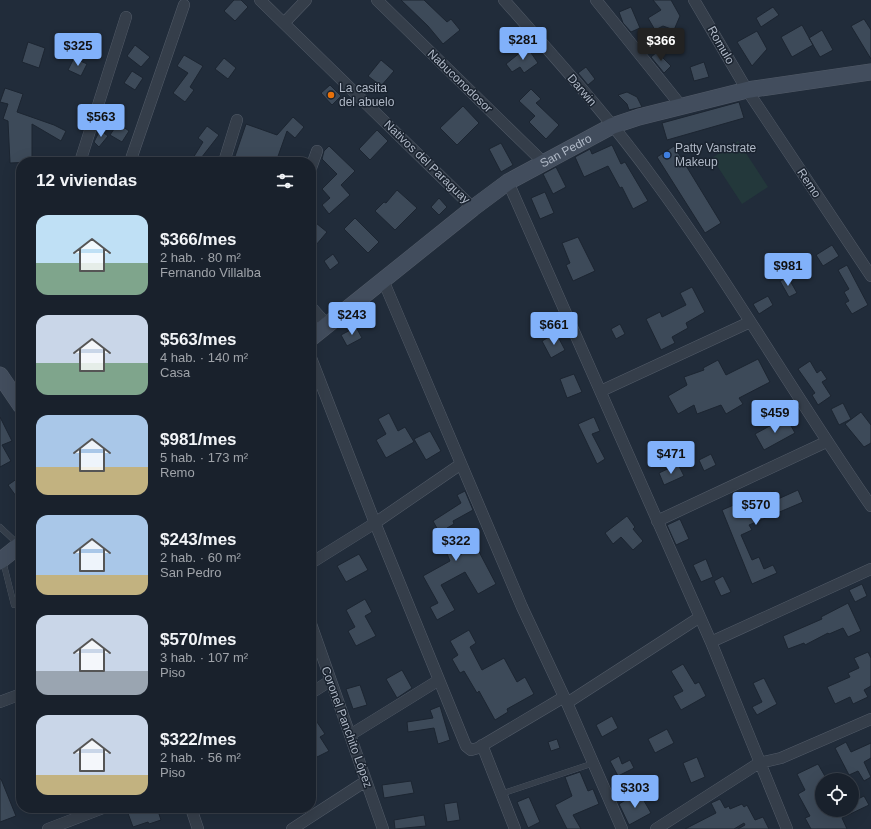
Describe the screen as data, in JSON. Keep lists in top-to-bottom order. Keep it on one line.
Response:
{"streets":{"main road":["San Pedro"],"street":["Romulo","Nabuconodosor","Darwin","Nativos del Paraguay","Remo","Coronel Panchito López"]},"crossings":[["Romulo","San Pedro"],["Romulo","Remo"],["Nabuconodosor","San Pedro"],["Darwin","San Pedro"],["San Pedro","Nativos del Paraguay"],["San Pedro","Remo"]],"places":["La casita del abuelo","Patty Vanstrate Makeup"],"page":{"price":["$281","$366","$325","$563","$981","$243","$661","$459","$471","$570","$322","$303"],"heading":"12 viviendas","list":[{"name":"$366/mes","note":"2 hab. · 80 m² · Fernando Villalba"},{"name":"$563/mes","note":"4 hab. · 140 m² · Casa"},{"name":"$981/mes","note":"5 hab. · 173 m² · Remo"},{"name":"$243/mes","note":"2 hab. · 60 m² · San Pedro"},{"name":"$570/mes","note":"3 hab. · 107 m² · Piso"},{"name":"$322/mes","note":"2 hab. · 56 m² · Piso"}]}}
